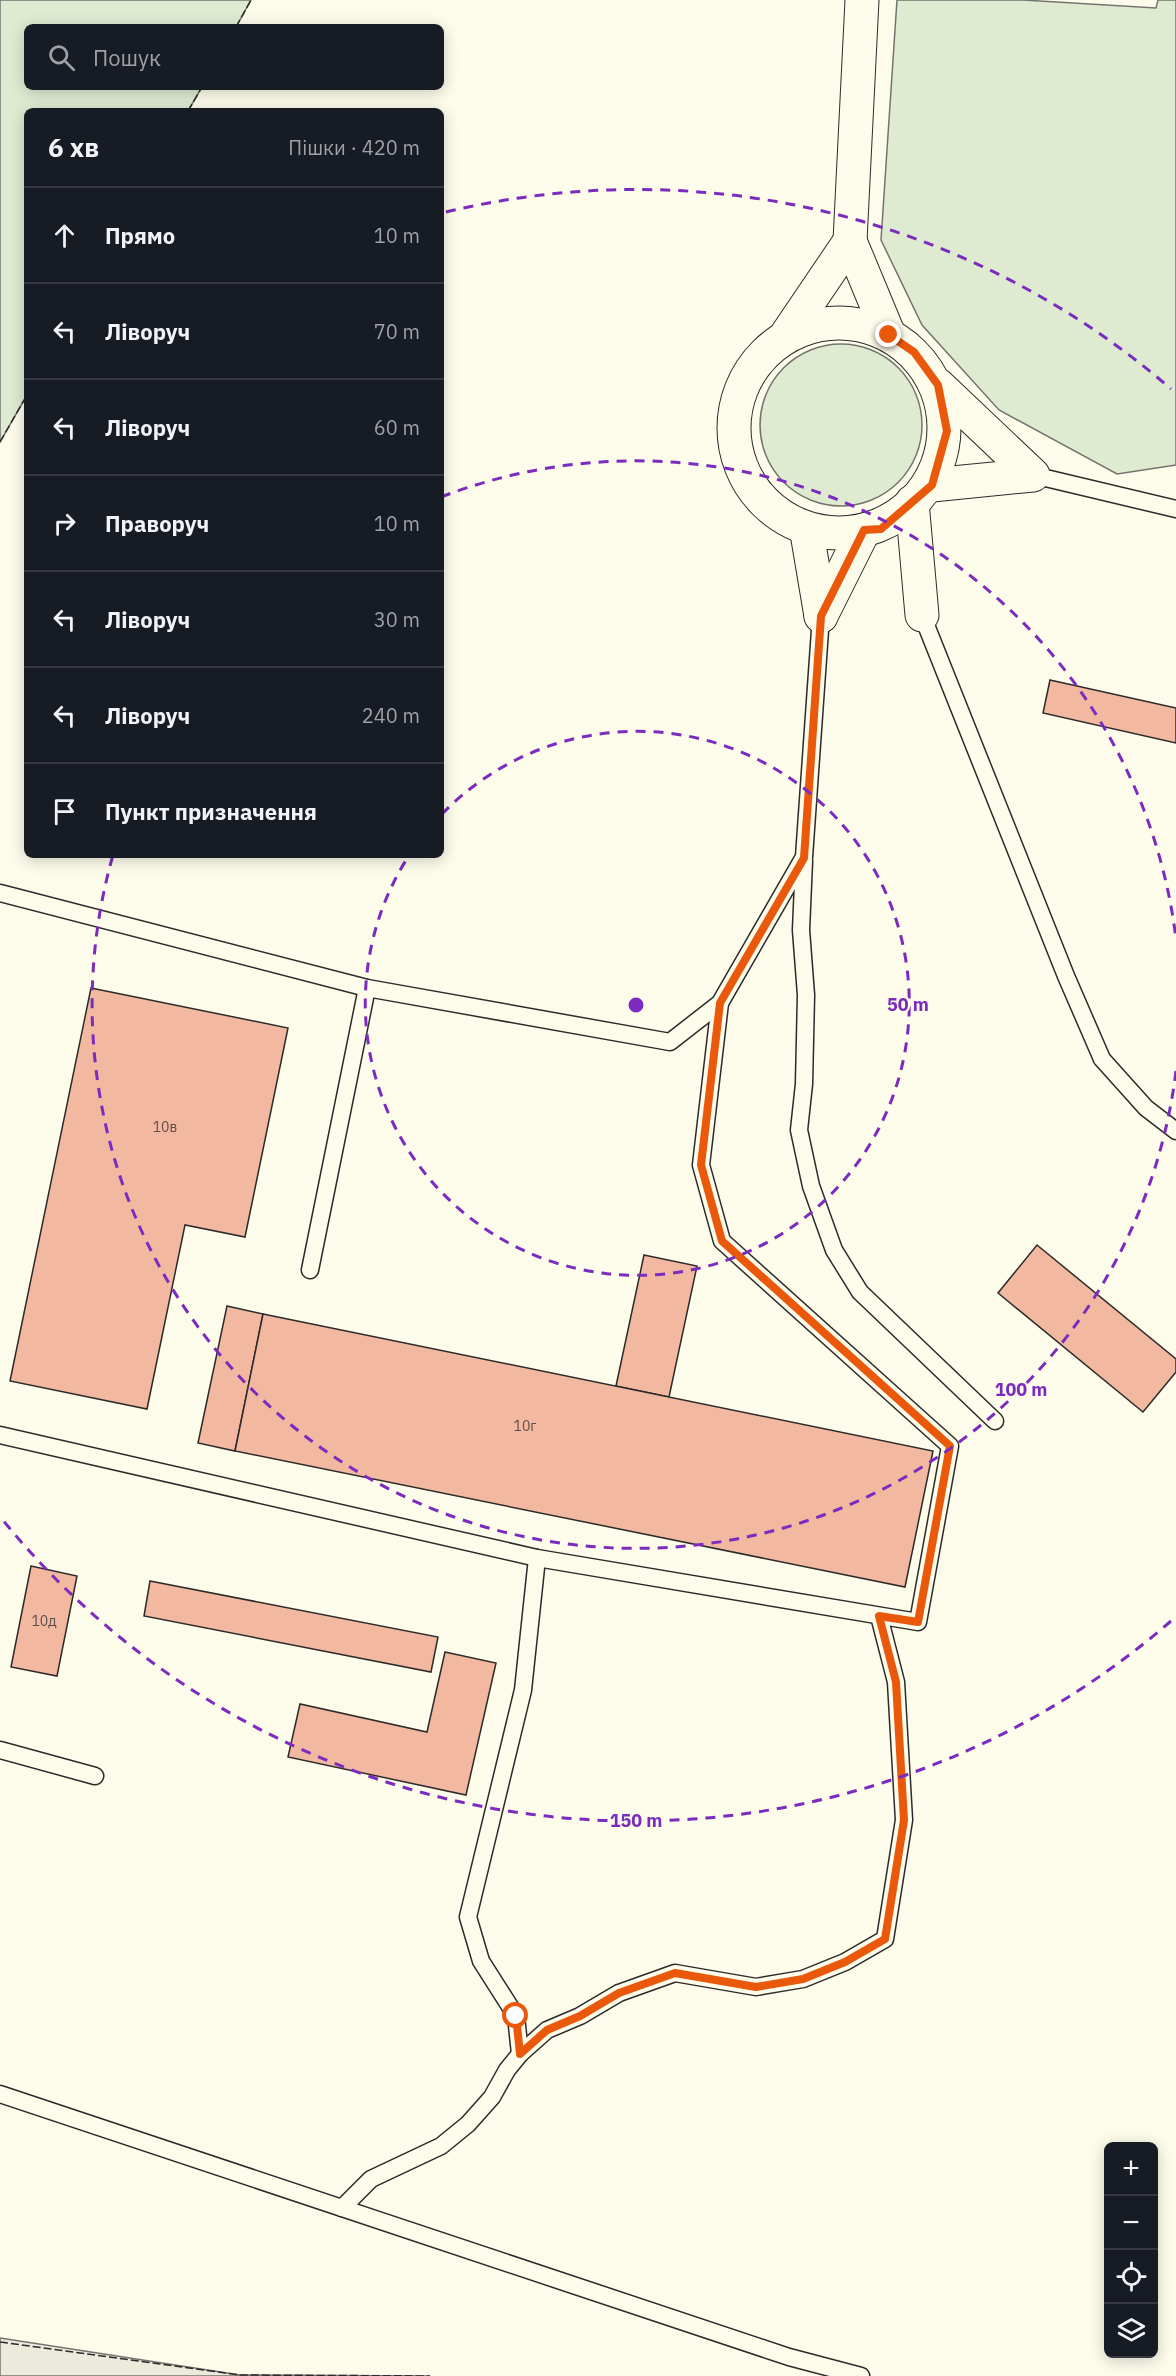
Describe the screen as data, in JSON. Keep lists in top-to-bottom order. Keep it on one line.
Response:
{"house_numbers":["10в","10г","10д"],"page":{"search":"Пошук","heading":["6 хв","Пішки · 420 m"],"list":[["Прямо","10 m"],["Ліворуч","70 m"],["Ліворуч","60 m"],["Праворуч","10 m"],["Ліворуч","30 m"],["Ліворуч","240 m"],"Пункт призначення"],"map_buttons":["+","−"]},"rings":["50 m","100 m","150 m"]}
